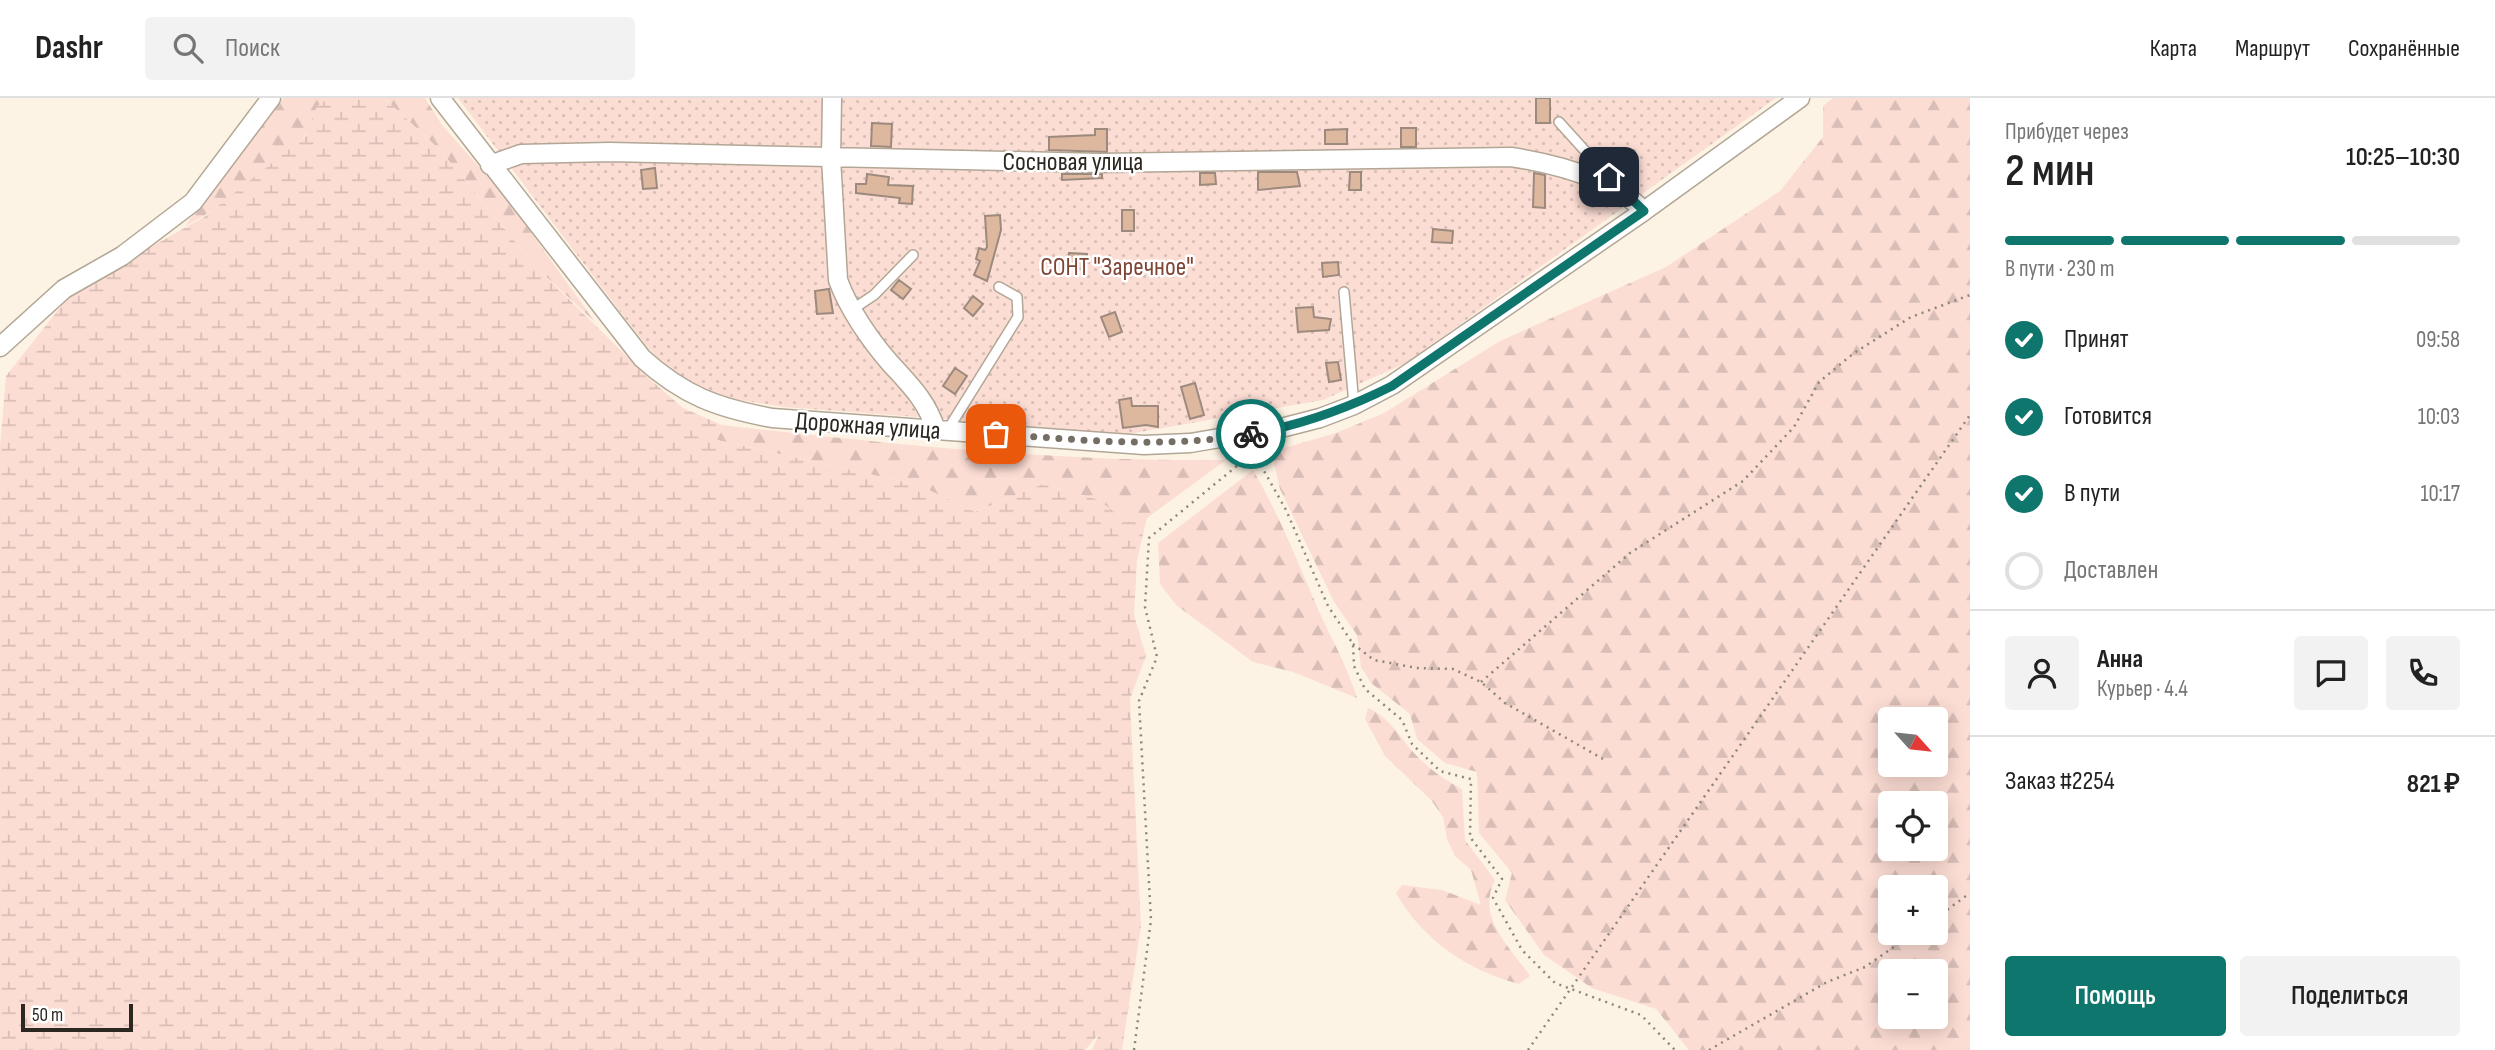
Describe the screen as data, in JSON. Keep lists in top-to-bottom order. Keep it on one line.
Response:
{"streets":{"street":["Сосновая улица","Дорожная улица"]},"crossings":[["Сосновая улица","Дорожная улица"]],"parks":["СОНТ \"Заречное\""],"scale_bar":"50 m","north":"bottom right","page":{"header":"Dashr","search":"Поиск","nav":["Карта","Маршрут","Сохранённые"],"heading":["2 мин","Прибудет через","10:25–10:30"],"panel":["Анна","Курьер · 4.4","Заказ #2254","821 ₽"],"bar":"В пути · 230 m","list":[["Принят","09:58"],["Готовится","10:03"],["В пути","10:17"],"Доставлен"],"map_buttons":["+","−"],"buttons":["Помощь","Поделиться"],"scale":"50 m"}}
